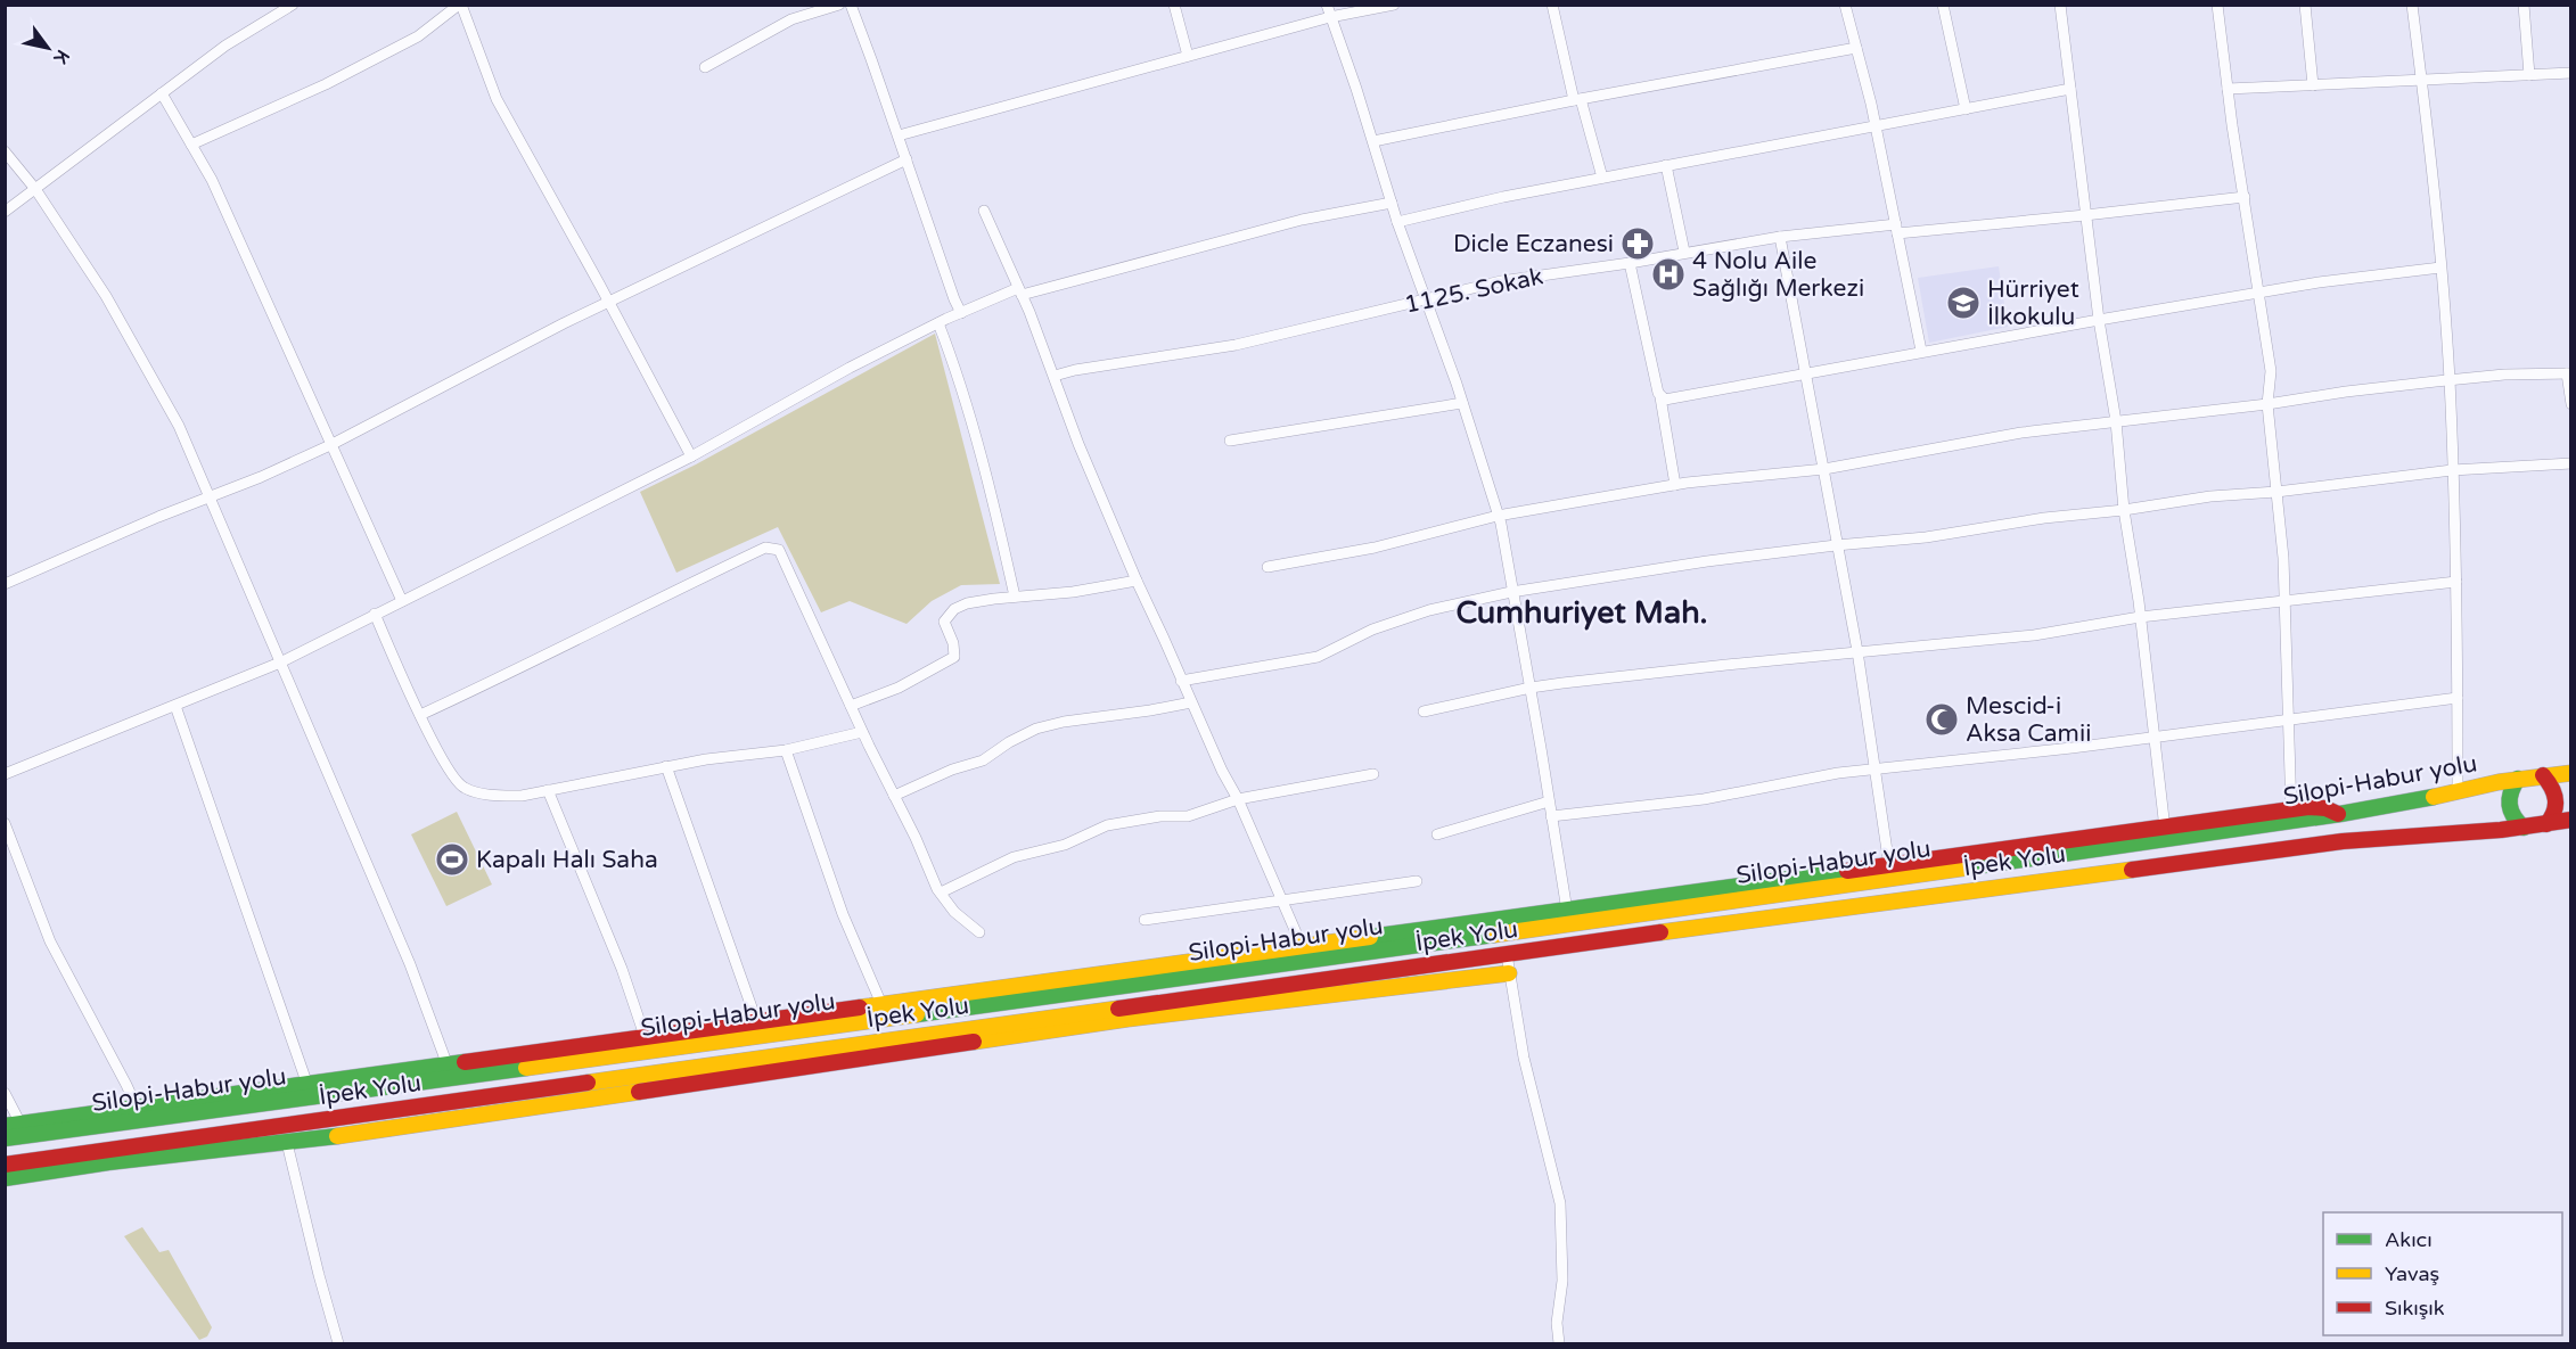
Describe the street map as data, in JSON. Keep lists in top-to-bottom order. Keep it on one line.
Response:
{"streets":{"main road":["Silopi-Habur yolu","İpek Yolu"],"street":["1125. Sokak"]},"crossings":[["Silopi-Habur yolu","İpek Yolu"]],"districts":["Cumhuriyet Mah."],"places":{"pharmacy":["Dicle Eczanesi"],"hospital":["4 Nolu Aile Sağlığı Merkezi"],"school or university":["Hürriyet İlkokulu"],"mosque":["Mescid-i Aksa Camii"],"sports":["Kapalı Halı Saha"]},"legend":["Akıcı","Yavaş","Sıkışık"],"north":"bottom right"}
